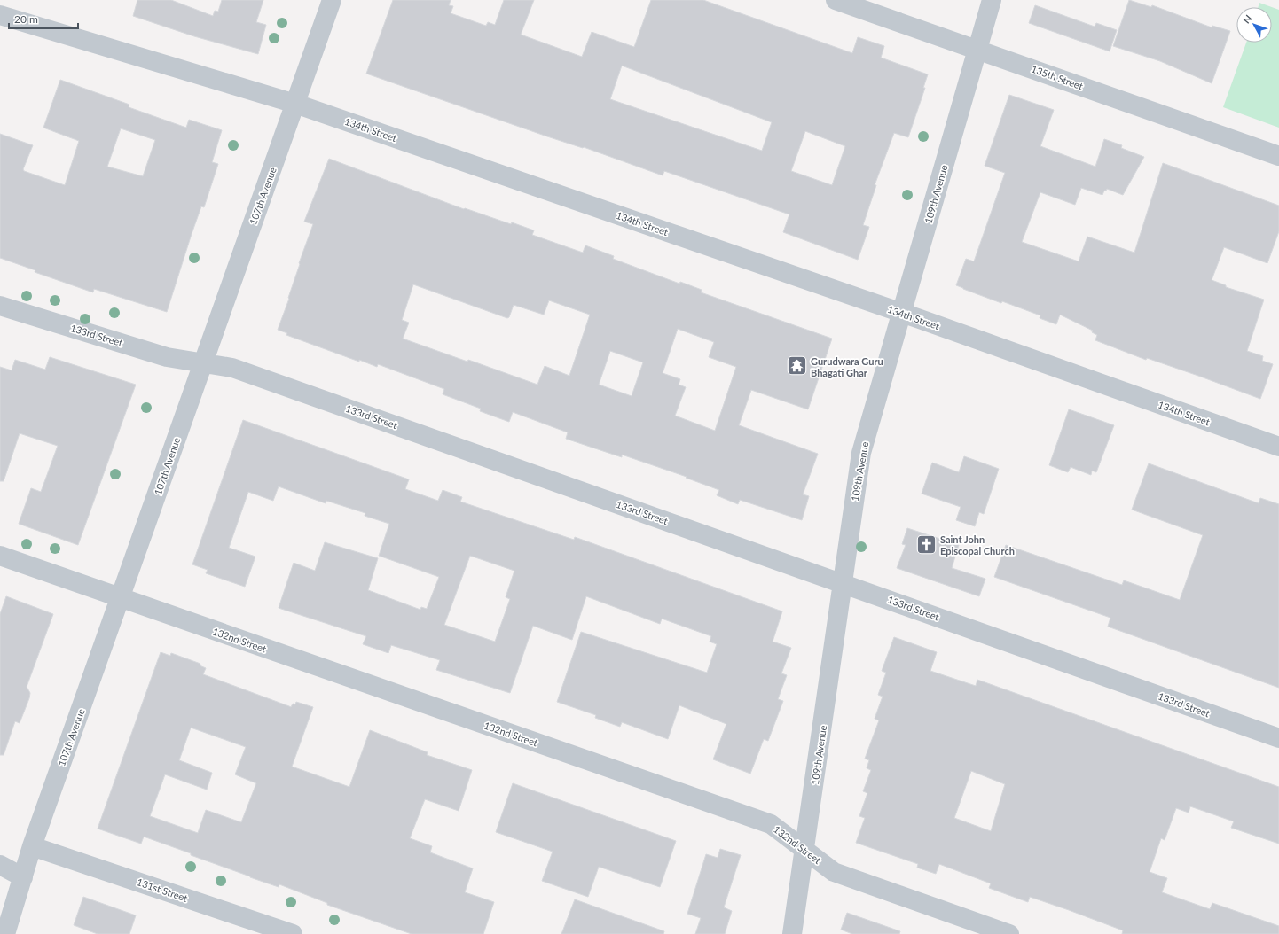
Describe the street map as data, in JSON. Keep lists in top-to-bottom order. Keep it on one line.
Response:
{"streets":{"street":["135th Street","134th Street","109th Avenue","107th Avenue","133rd Street","132nd Street","131st Street"]},"crossings":[["135th Street","109th Avenue"],["134th Street","109th Avenue"],["134th Street","107th Avenue"],["109th Avenue","133rd Street"],["109th Avenue","132nd Street"],["107th Avenue","133rd Street"],["107th Avenue","132nd Street"],["107th Avenue","131st Street"]],"places":{"temple":["Gurudwara Guru Bhagati Ghar"],"church":["Saint John Episcopal Church"]},"scale_bar":"20 m","north":"top left"}
